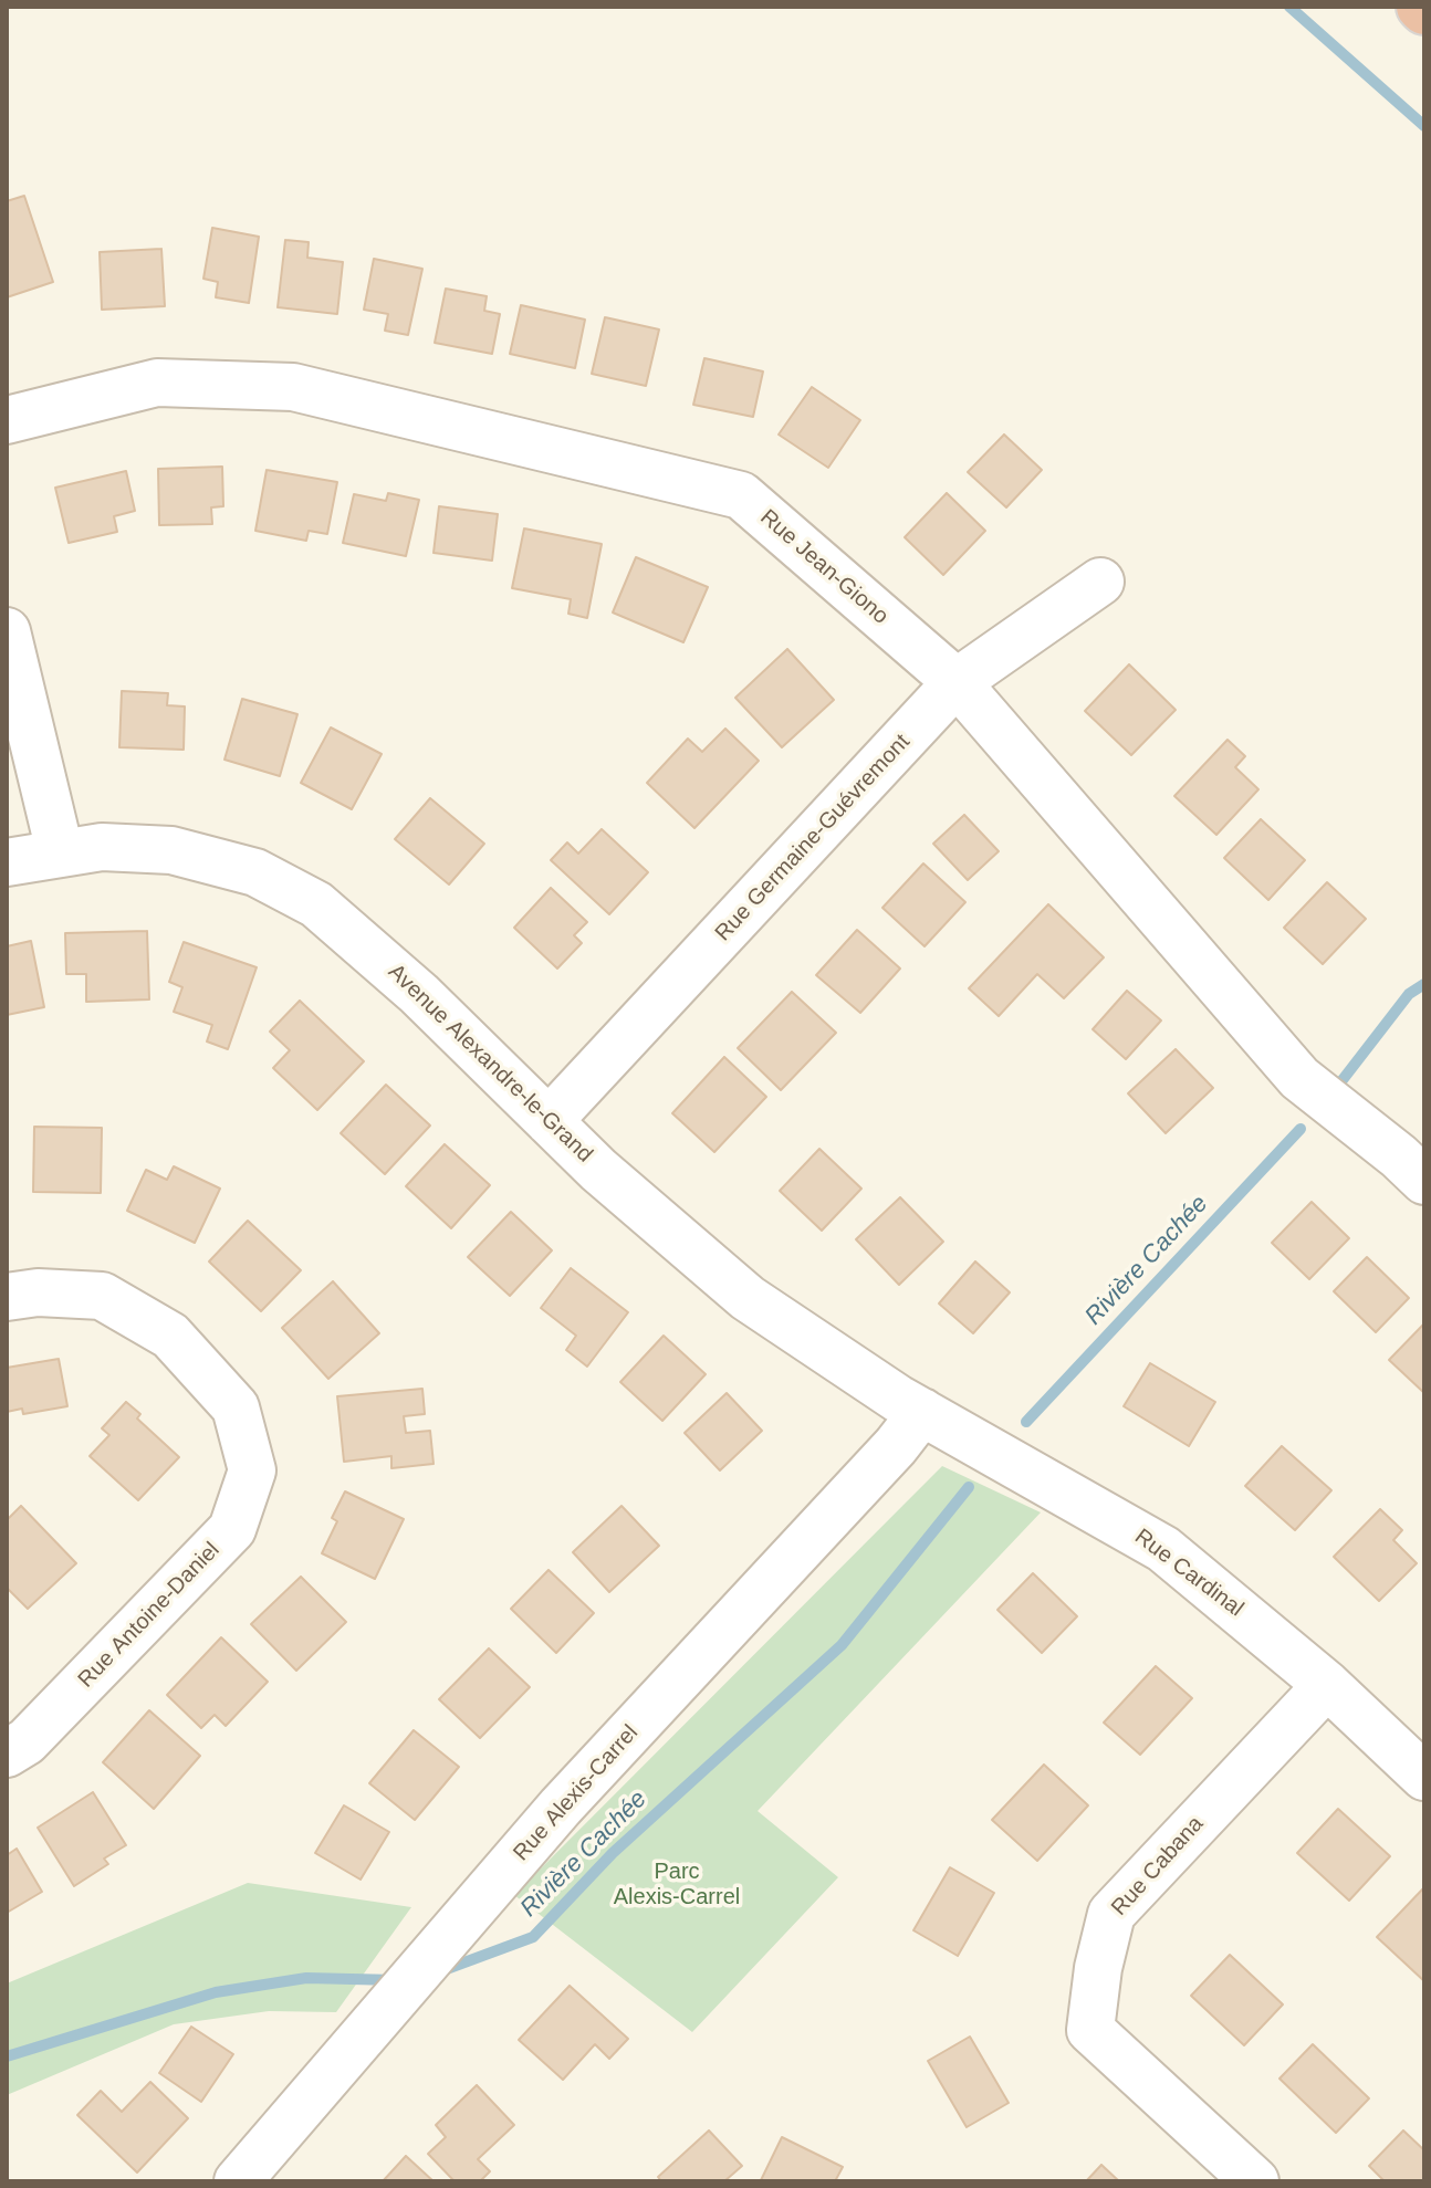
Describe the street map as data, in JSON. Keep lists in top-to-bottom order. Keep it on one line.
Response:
{"streets":{"street":["Rue Jean-Giono","Rue Germaine-Guévremont","Avenue Alexandre-le-Grand","Rue Cardinal","Rue Antoine-Daniel","Rue Alexis-Carrel","Rue Cabana"]},"crossings":[["Rue Jean-Giono","Rue Germaine-Guévremont"],["Rue Germaine-Guévremont","Avenue Alexandre-le-Grand"],["Avenue Alexandre-le-Grand","Rue Cardinal"],["Avenue Alexandre-le-Grand","Rue Alexis-Carrel"],["Rue Cardinal","Rue Alexis-Carrel"],["Rue Cardinal","Rue Cabana"]],"water":["Rivière Cachée"],"parks":["Parc Alexis-Carrel"]}
